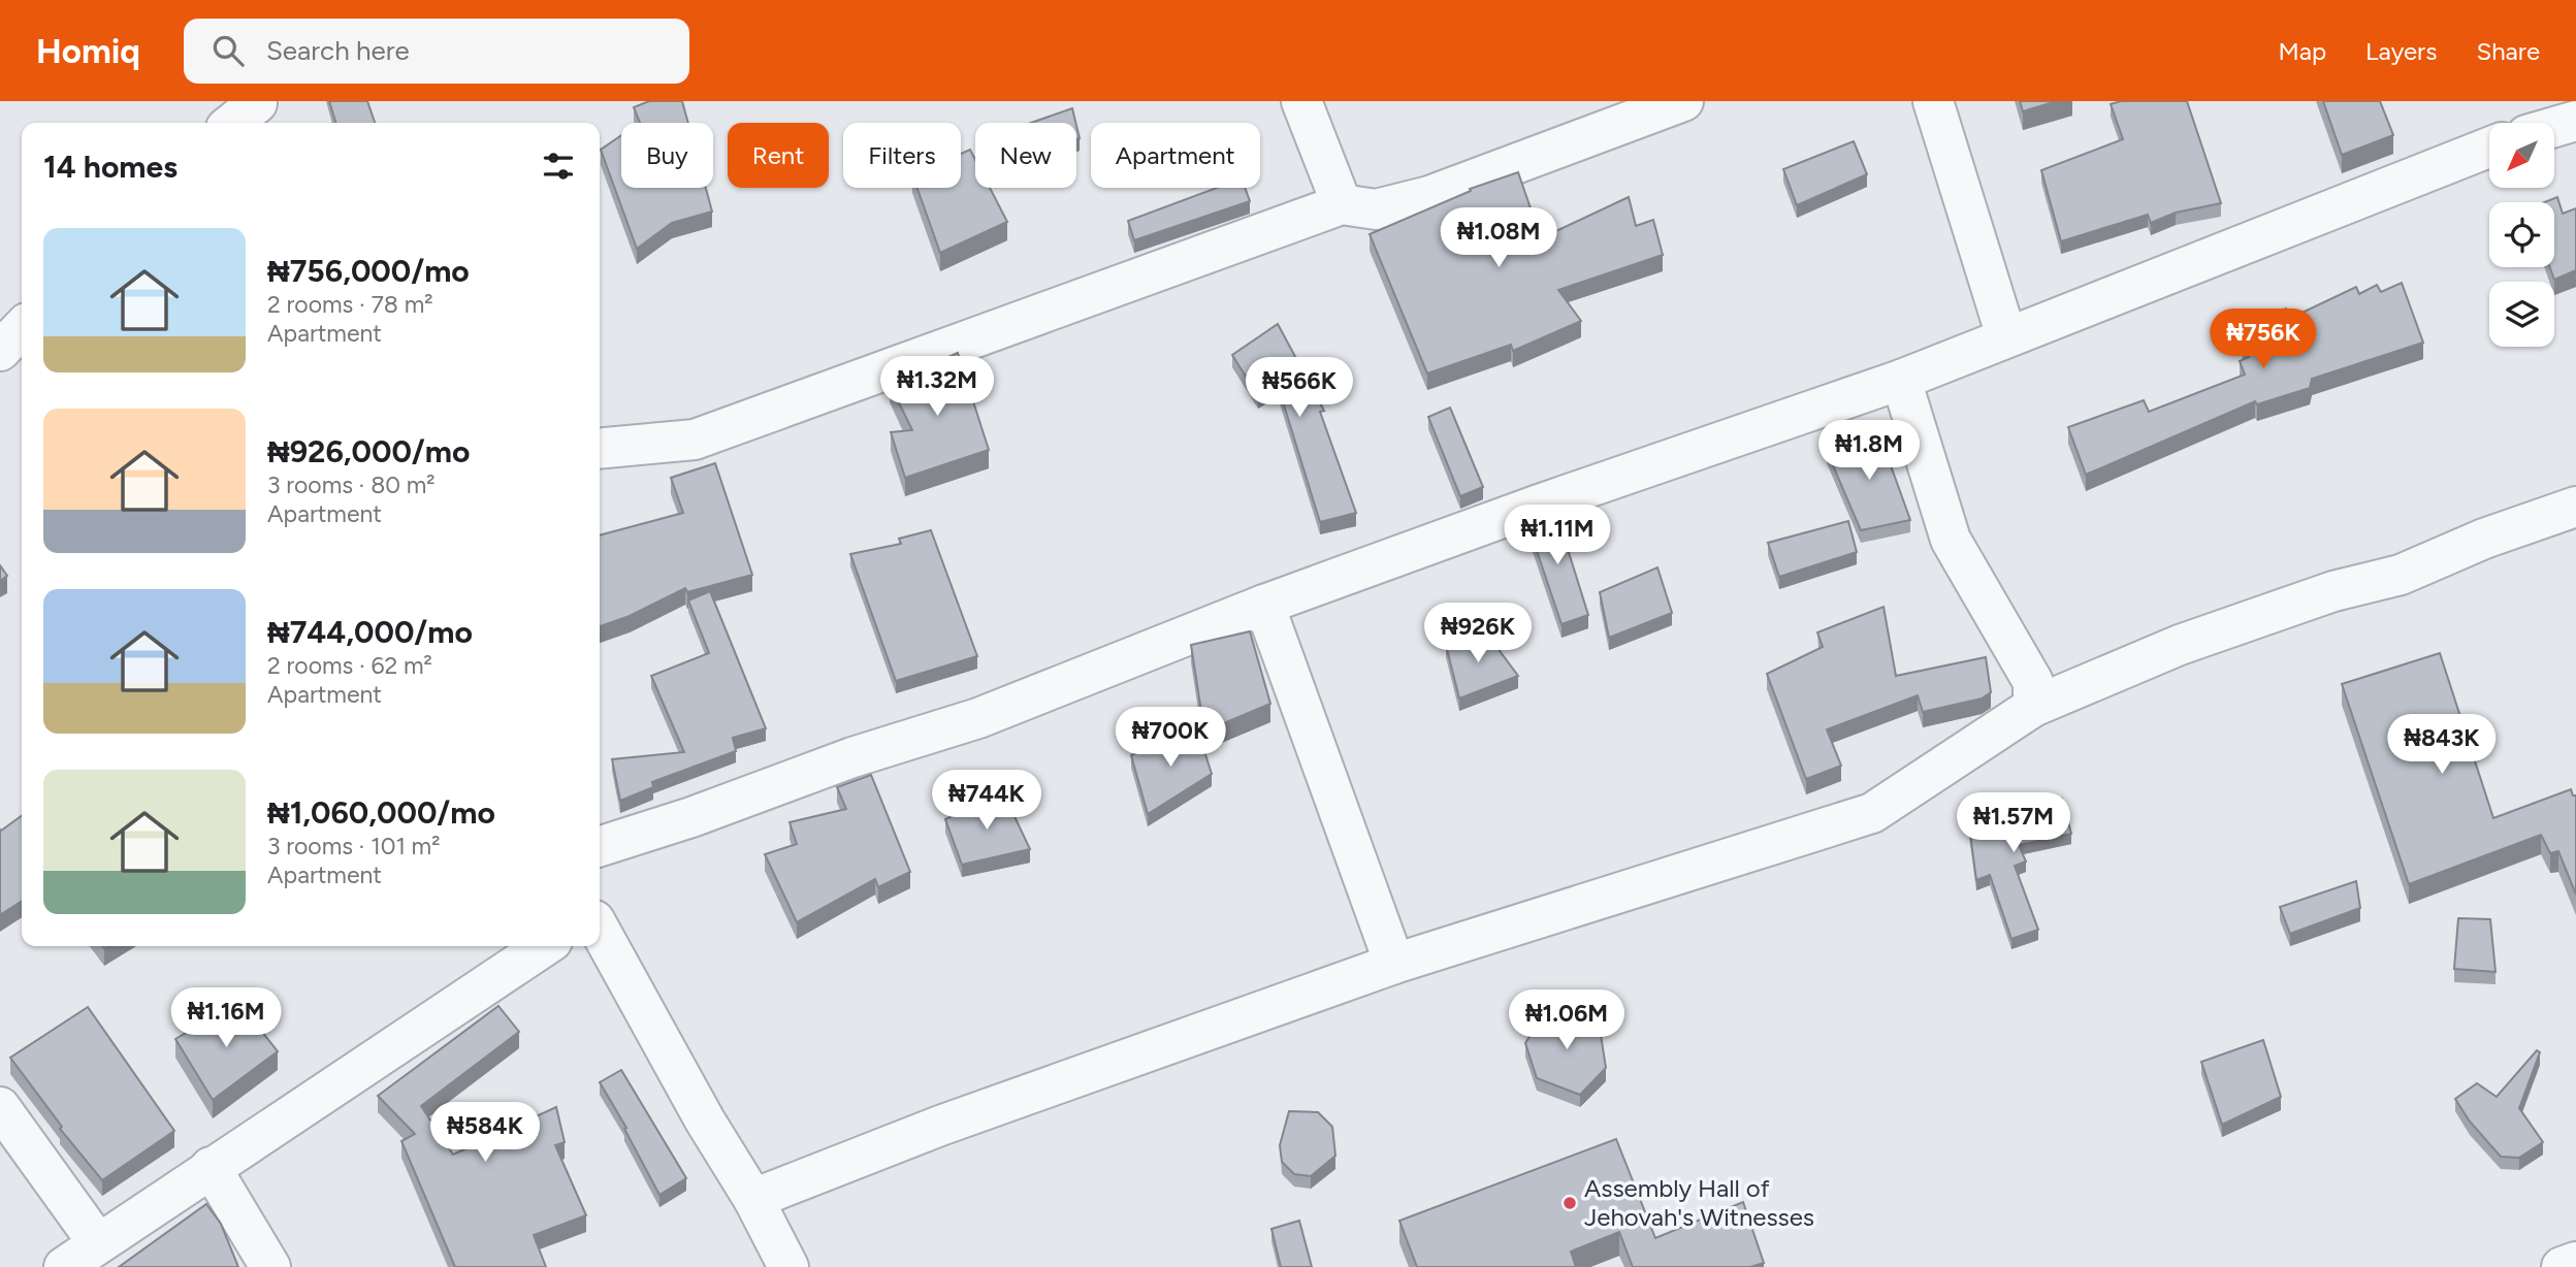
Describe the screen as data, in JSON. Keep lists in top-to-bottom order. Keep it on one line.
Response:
{"places":["Assembly Hall of Jehovah's Witnesses"],"north":"bottom left","page":{"header":"Homiq","search":"Search here","nav":["Map","Layers","Share"],"chip":["Buy","Rent","Filters","New","Apartment"],"heading":"14 homes","price":["₦1.08M","₦756K","₦1.32M","₦566K","₦1.8M","₦1.11M","₦926K","₦700K","₦843K","₦744K","₦1.57M","₦1.16M","₦1.06M","₦584K"],"list":[{"name":"₦756,000/mo","note":"2 rooms · 78 m² · Apartment"},{"name":"₦926,000/mo","note":"3 rooms · 80 m² · Apartment"},{"name":"₦744,000/mo","note":"2 rooms · 62 m² · Apartment"},{"name":"₦1,060,000/mo","note":"3 rooms · 101 m² · Apartment"}]}}
